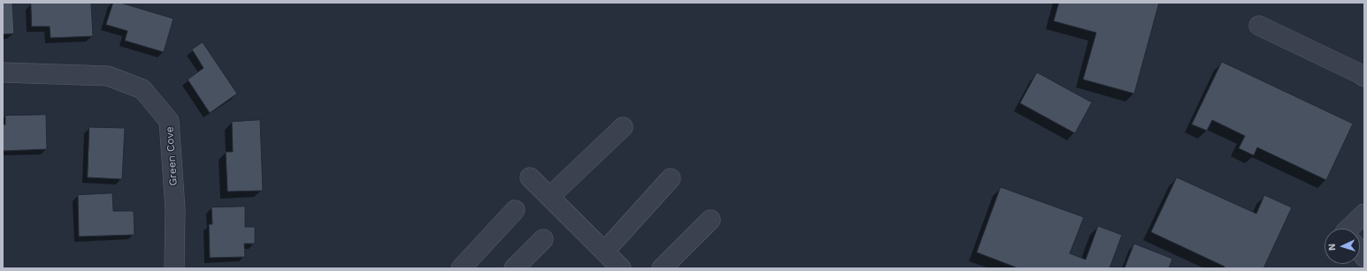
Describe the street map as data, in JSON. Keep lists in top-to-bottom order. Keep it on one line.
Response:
{"streets":{"street":["Green Cove"]},"north":"left"}
